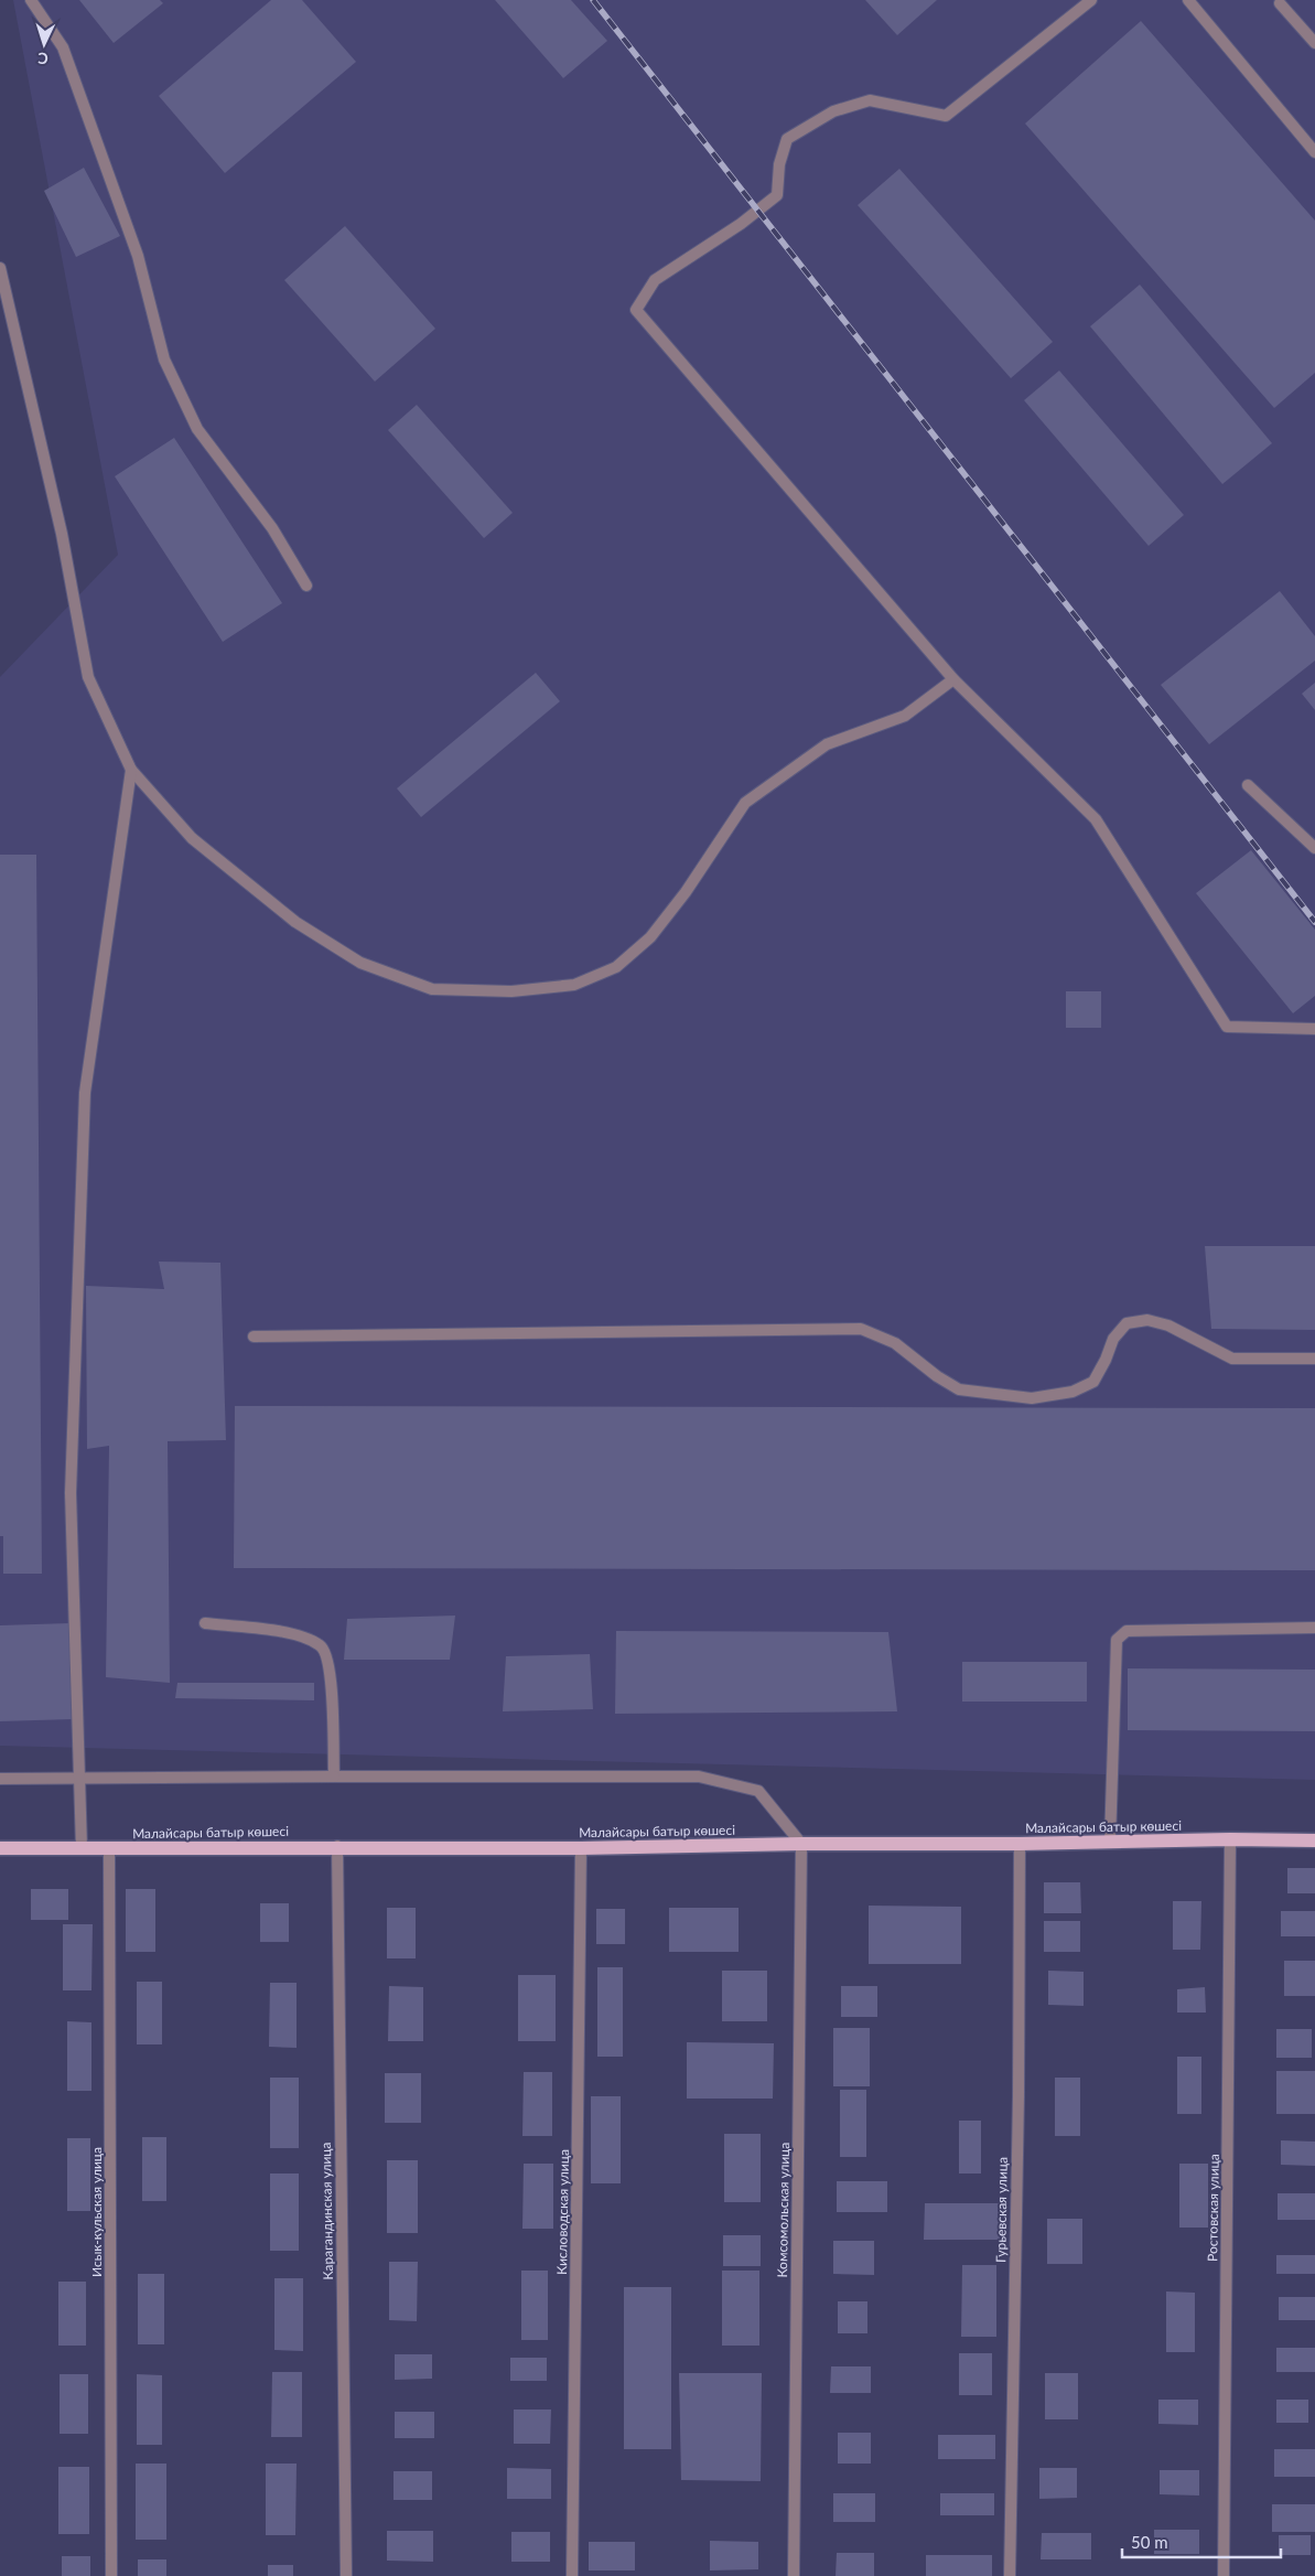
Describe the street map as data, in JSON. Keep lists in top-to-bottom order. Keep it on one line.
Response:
{"streets":{"main road":["Малайсары батыр көшесі"],"street":["Ростовская улица","Комсомольская улица","Гурьевская улица","Карагандинская улица","Исык-кульская улица","Кисловодская улица"]},"crossings":[["Малайсары батыр көшесі","Ростовская улица"],["Малайсары батыр көшесі","Комсомольская улица"],["Малайсары батыр көшесі","Гурьевская улица"],["Малайсары батыр көшесі","Карагандинская улица"],["Малайсары батыр көшесі","Исык-кульская улица"],["Малайсары батыр көшесі","Кисловодская улица"]],"scale_bar":"50 m","north":"bottom"}
